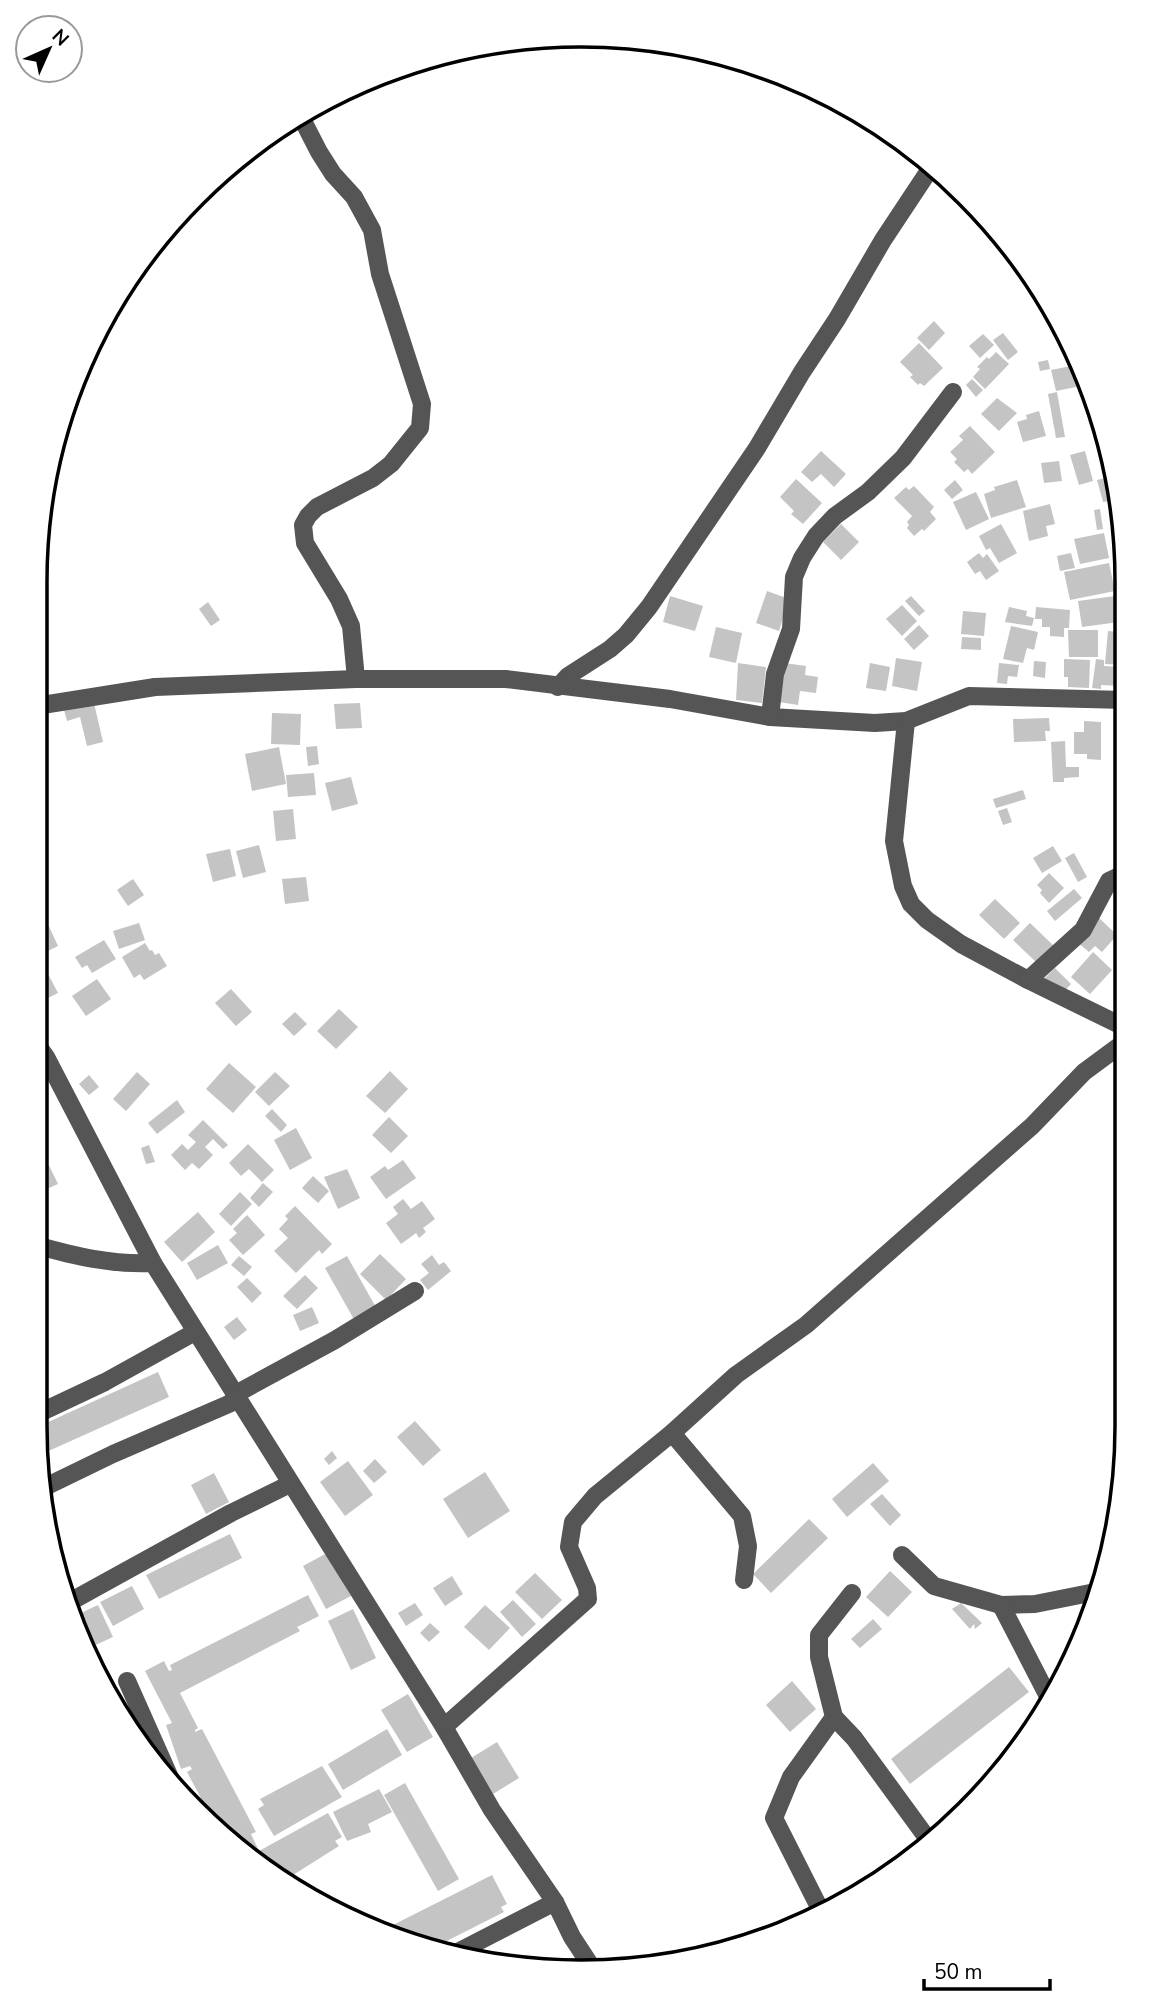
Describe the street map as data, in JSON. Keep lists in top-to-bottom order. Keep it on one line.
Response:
{"scale_bar":"50 m","north":"top right"}
